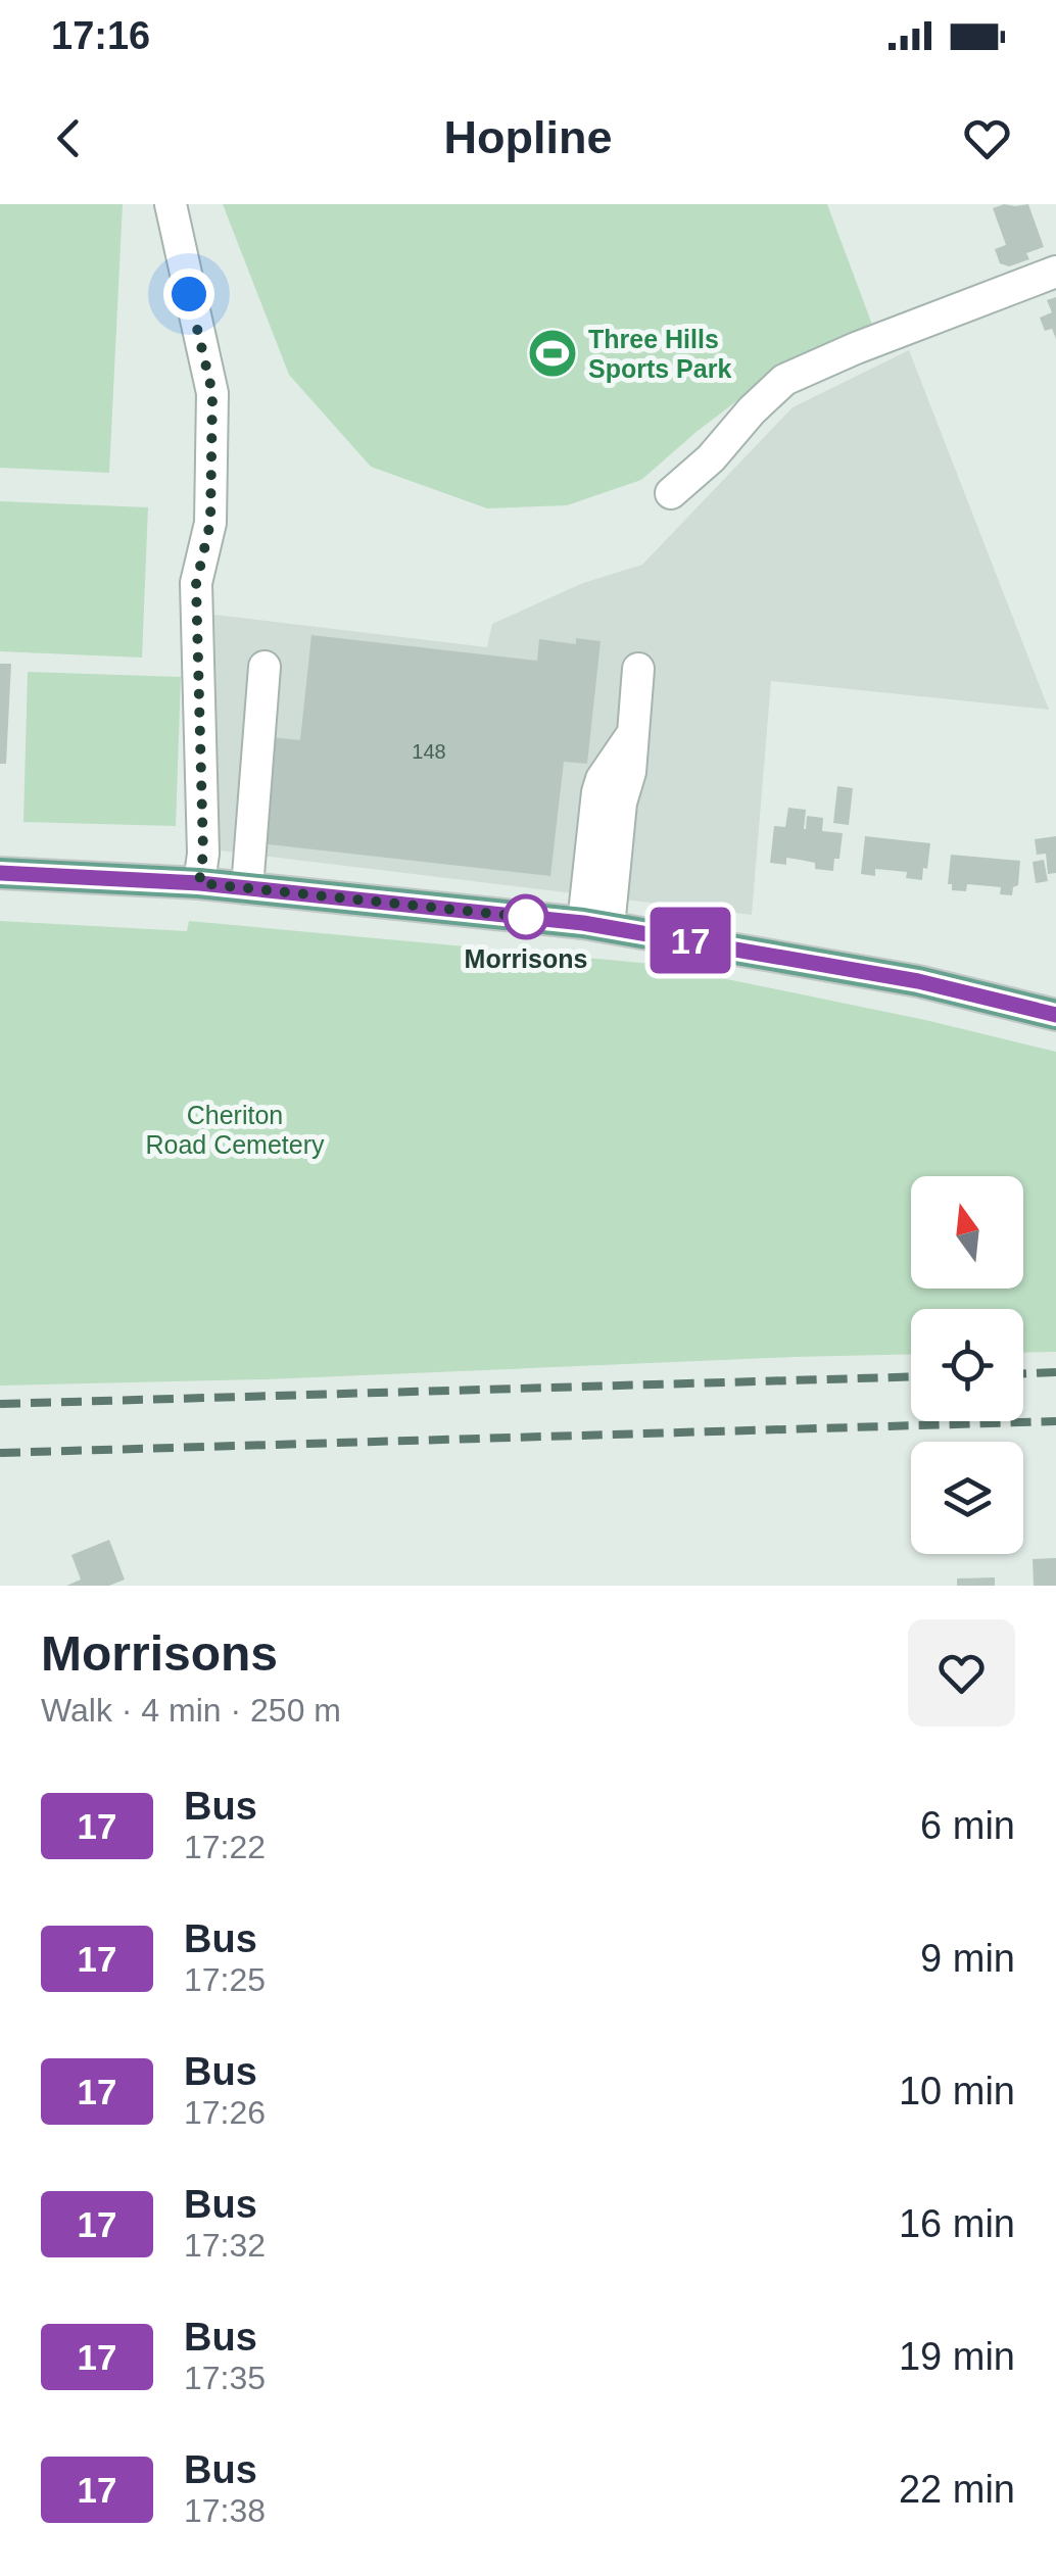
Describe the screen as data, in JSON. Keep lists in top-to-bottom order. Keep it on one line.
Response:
{"parks":["Cheriton Road Cemetery"],"places":{"sports":["Three Hills Sports Park"],"other":["Morrisons"]},"lines":["bus line 17"],"house_numbers":["148"],"north":"top","page":{"status":"17:16","header":"Hopline","on_map":"17","heading":["Morrisons","Walk · 4 min · 250 m"],"list":[{"mark":"17","name":"Bus","note":"17:22","value":"6 min"},{"mark":"17","name":"Bus","note":"17:25","value":"9 min"},{"mark":"17","name":"Bus","note":"17:26","value":"10 min"},{"mark":"17","name":"Bus","note":"17:32","value":"16 min"},{"mark":"17","name":"Bus","note":"17:35","value":"19 min"},{"mark":"17","name":"Bus","note":"17:38","value":"22 min"}]}}
